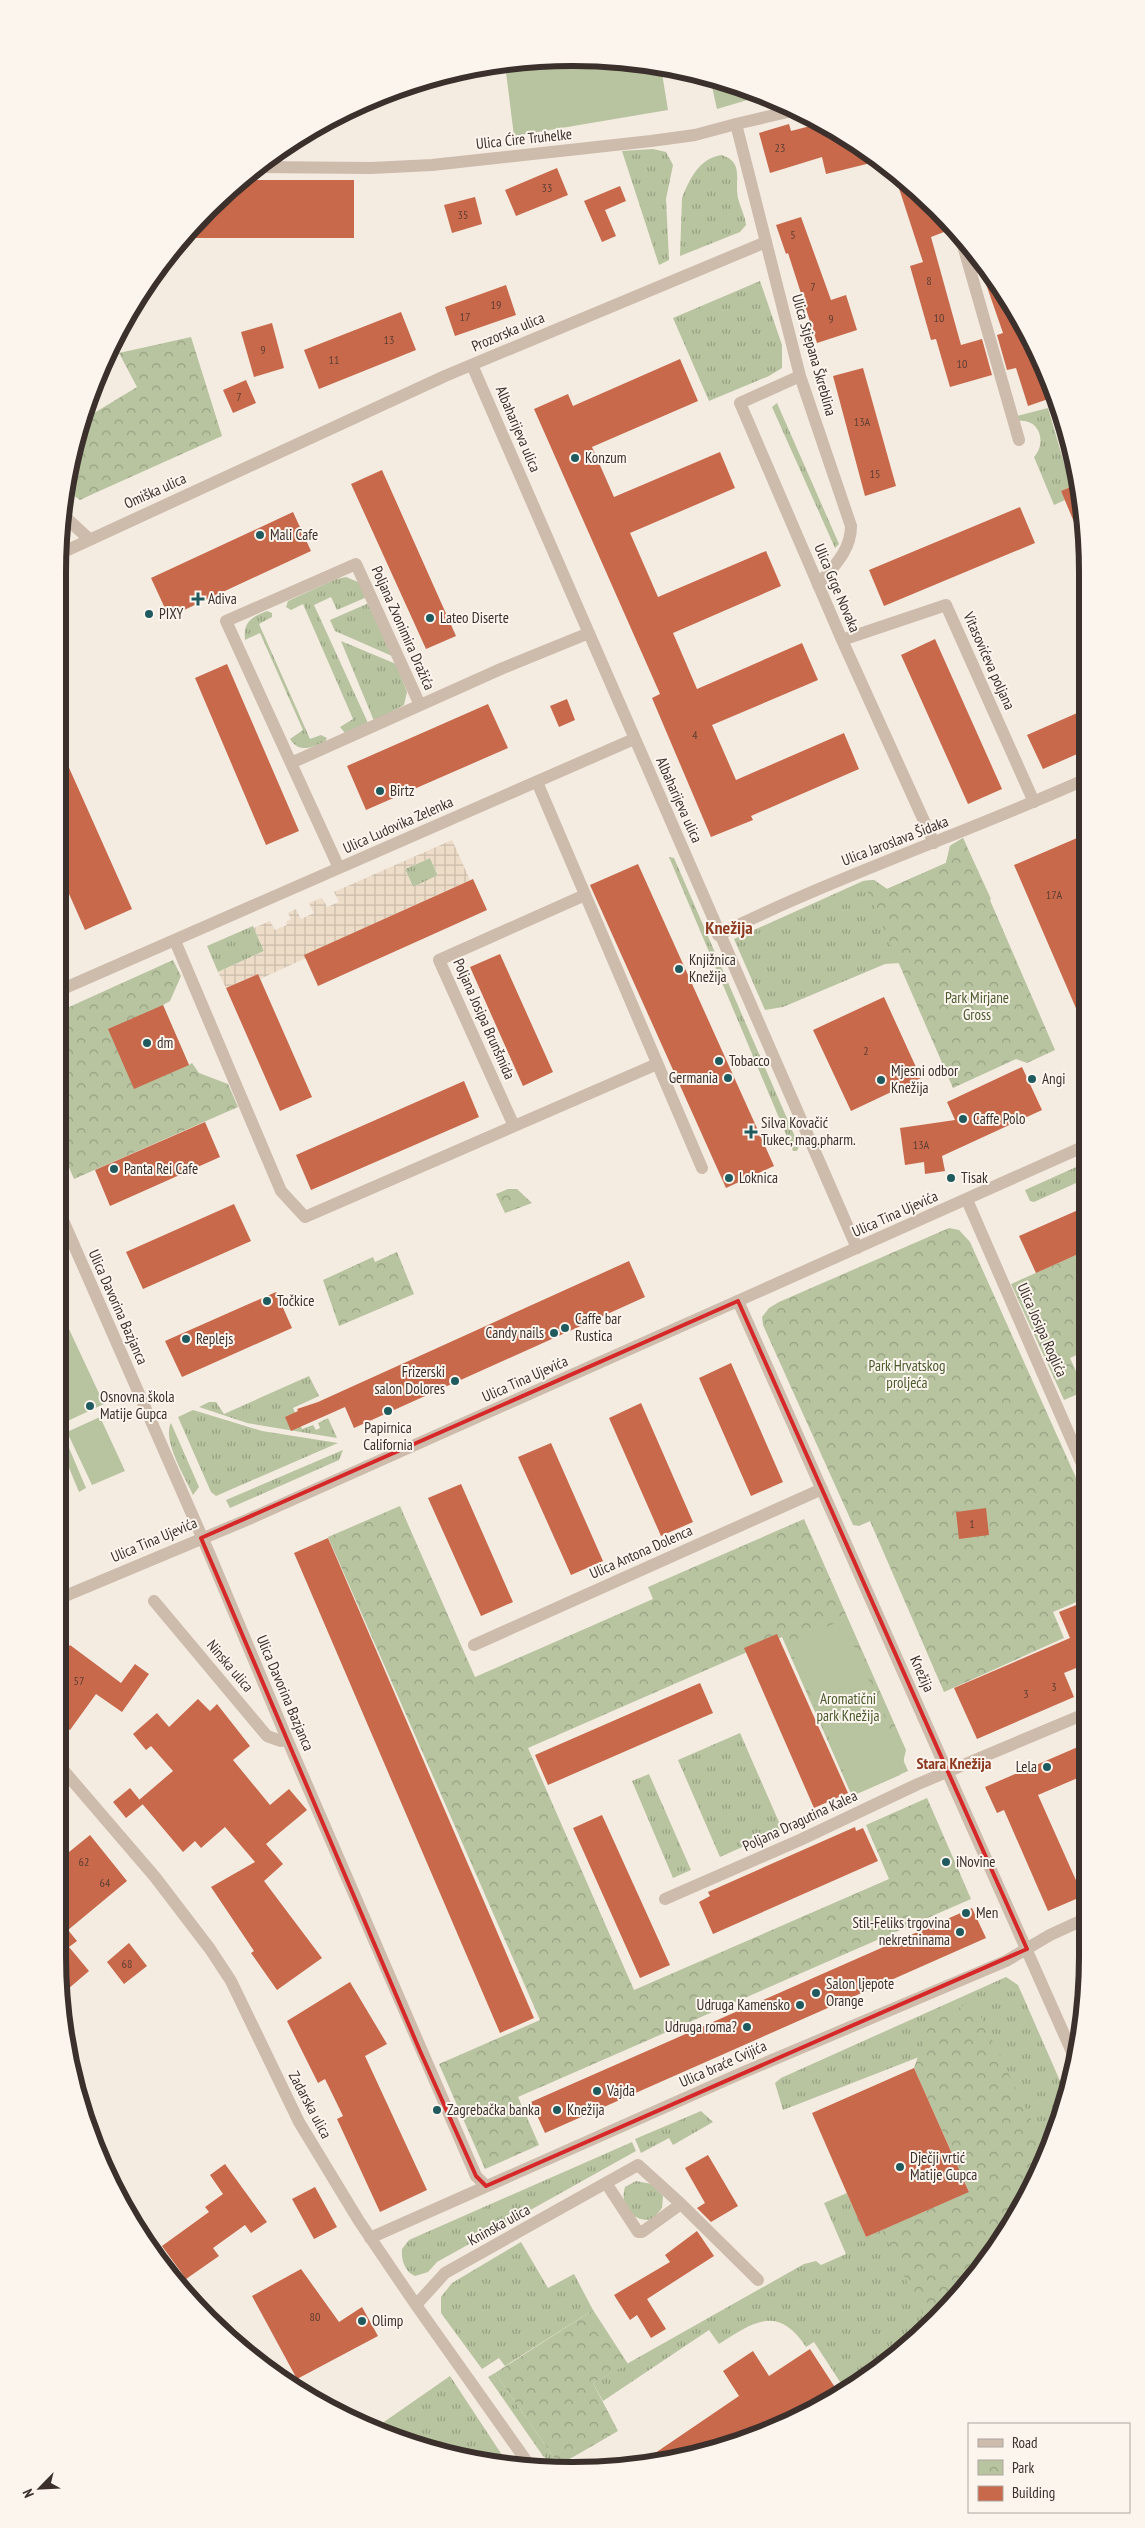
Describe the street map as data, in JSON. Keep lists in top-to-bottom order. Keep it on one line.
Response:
{"streets":{"street":["Ulica Ćire Truhelke","Prozorska ulica","Ulica Stjepana Škreblina","Albaharijeva ulica","Omiška ulica","Ulica Grge Novaka","Poljana Zvonimira Dražića","Vitasovićeva poljana","Ulica Ludovika Zelenka","Ulica Jaroslava Šidaka","Poljana Josipa Brunšmida","Ulica Tina Ujevića","Ulica Davorina Bazjanca","Ulica Josipa Roglića","Ulica Antona Dolenca","Ninska ulica","Knežija","Poljana Dragutina Kalea","Ulica braće Cvijića","Zadarska ulica","Kninska ulica"]},"crossings":[["Ulica Ćire Truhelke","Ulica Stjepana Škreblina"],["Prozorska ulica","Ulica Stjepana Škreblina"],["Prozorska ulica","Albaharijeva ulica"],["Prozorska ulica","Omiška ulica"],["Ulica Stjepana Škreblina","Ulica Grge Novaka"],["Albaharijeva ulica","Poljana Zvonimira Dražića"],["Albaharijeva ulica","Ulica Ludovika Zelenka"],["Albaharijeva ulica","Ulica Jaroslava Šidaka"],["Albaharijeva ulica","Ulica Tina Ujevića"],["Ulica Grge Novaka","Vitasovićeva poljana"],["Ulica Grge Novaka","Ulica Jaroslava Šidaka"],["Poljana Zvonimira Dražića","Ulica Ludovika Zelenka"],["Vitasovićeva poljana","Ulica Jaroslava Šidaka"],["Ulica Tina Ujevića","Ulica Davorina Bazjanca"],["Ulica Tina Ujevića","Ulica Josipa Roglića"],["Ulica Tina Ujevića","Knežija"],["Ulica Davorina Bazjanca","Ninska ulica"],["Ulica Davorina Bazjanca","Ulica braće Cvijića"],["Ulica Antona Dolenca","Knežija"],["Knežija","Poljana Dragutina Kalea"],["Knežija","Ulica braće Cvijića"],["Ulica braće Cvijića","Zadarska ulica"],["Zadarska ulica","Kninska ulica"]],"districts":["Knežija","Stara Knežija"],"parks":["Park Mirjane Gross","Park Hrvatskog proljeća","Aromatični park Knežija"],"places":{"other":["Konzum","Mali Cafe","PIXY","Lateo Diserte","Birtz","Knjižnica Knežija","dm","Tobacco","Germania","Angi","Mjesni odbor Knežija","Caffe Polo","Panta Rei Cafe","Loknica","Tisak","Točkice","Caffe bar Rustica","Candy nails","Replejs","Frizerski salon Dolores","Osnovna škola Matije Gupca","Papirnica California","Lela","iNovine","Men","Stil-Feliks trgovina nekretninama","Salon ljepote Orange","Udruga Kamensko","Udruga roma?","Vajda","Zagrebačka banka","Knežija","Dječji vrtić Matije Gupca","Olimp"],"health":["Adiva","Silva Kovačić Tukec, mag.pharm."]},"house_numbers":["23","33","35","5","8","7","19","17","10","9","13","9","11","10","7","13A","15","4","17A","2","13A","1","57","3","3","62","64","68","80"],"legend":["Road","Park","Building"],"north":"bottom left"}
